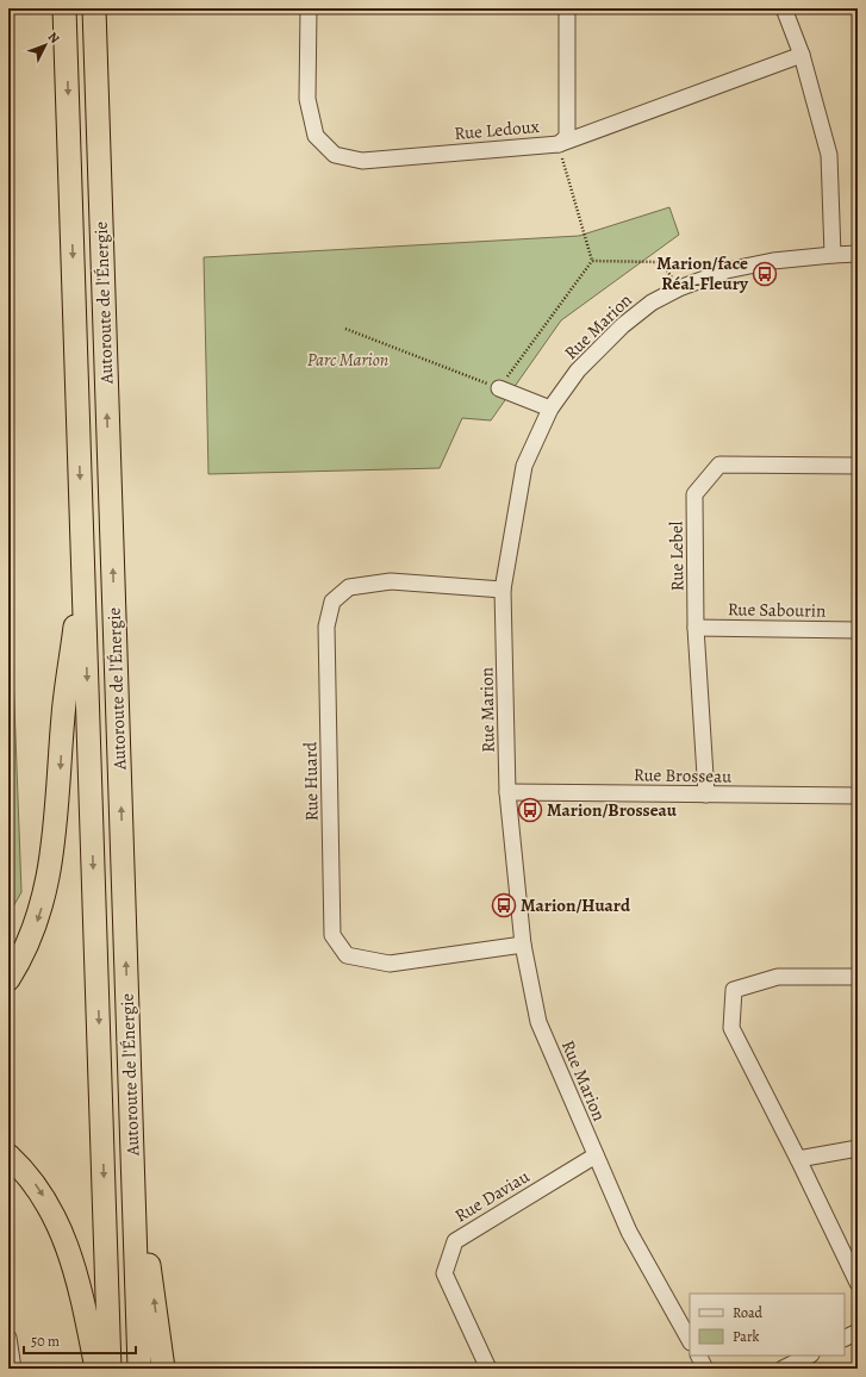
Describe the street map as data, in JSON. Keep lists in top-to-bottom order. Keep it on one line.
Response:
{"streets":{"highway":["Autoroute de l'Énergie"],"street":["Rue Ledoux","Rue Marion","Rue Lebel","Rue Sabourin","Rue Brosseau","Rue Huard","Rue Daviau"]},"crossings":[["Rue Marion","Rue Brosseau"],["Rue Marion","Rue Huard"],["Rue Marion","Rue Daviau"],["Rue Lebel","Rue Sabourin"],["Rue Lebel","Rue Brosseau"]],"parks":["Parc Marion"],"places":{"bus stop":["Marion/face Réal-Fleury","Marion/Brosseau","Marion/Huard"]},"legend":["Road","Park"],"scale_bar":"50 m","north":"top right"}
